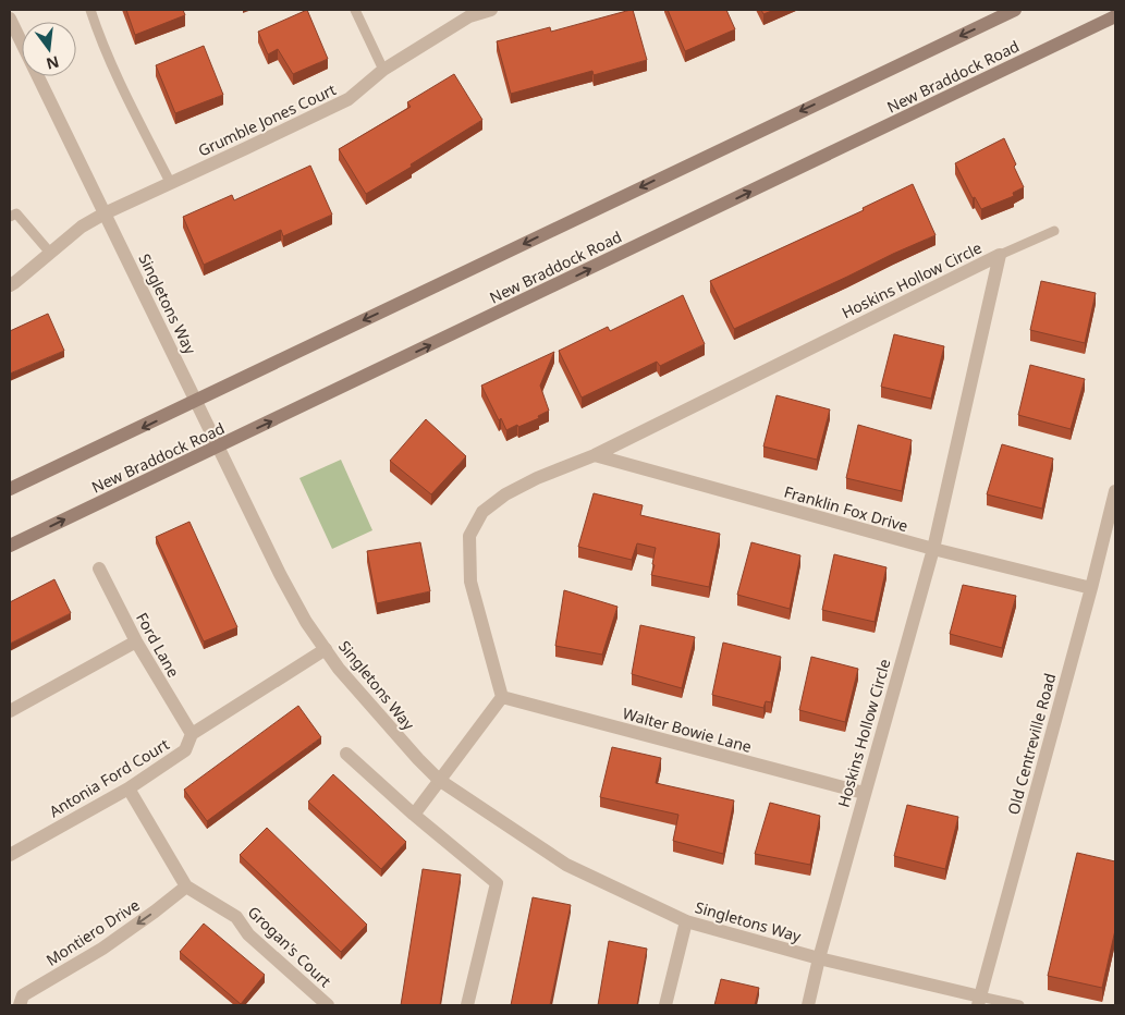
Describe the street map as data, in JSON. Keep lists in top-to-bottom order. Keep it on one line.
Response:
{"streets":{"main road":["New Braddock Road"],"street":["Grumble Jones Court","Hoskins Hollow Circle","Singletons Way","Franklin Fox Drive","Ford Lane","Walter Bowie Lane","Old Centreville Road","Antonia Ford Court","Montiero Drive","Grogan's Court"]},"crossings":[["New Braddock Road","Singletons Way"],["Grumble Jones Court","Singletons Way"],["Hoskins Hollow Circle","Singletons Way"],["Hoskins Hollow Circle","Franklin Fox Drive"],["Hoskins Hollow Circle","Walter Bowie Lane"],["Singletons Way","Old Centreville Road"],["Singletons Way","Antonia Ford Court"],["Franklin Fox Drive","Old Centreville Road"],["Ford Lane","Antonia Ford Court"],["Antonia Ford Court","Grogan's Court"],["Montiero Drive","Grogan's Court"]],"one_way":["Montiero Drive"],"north":"bottom"}
